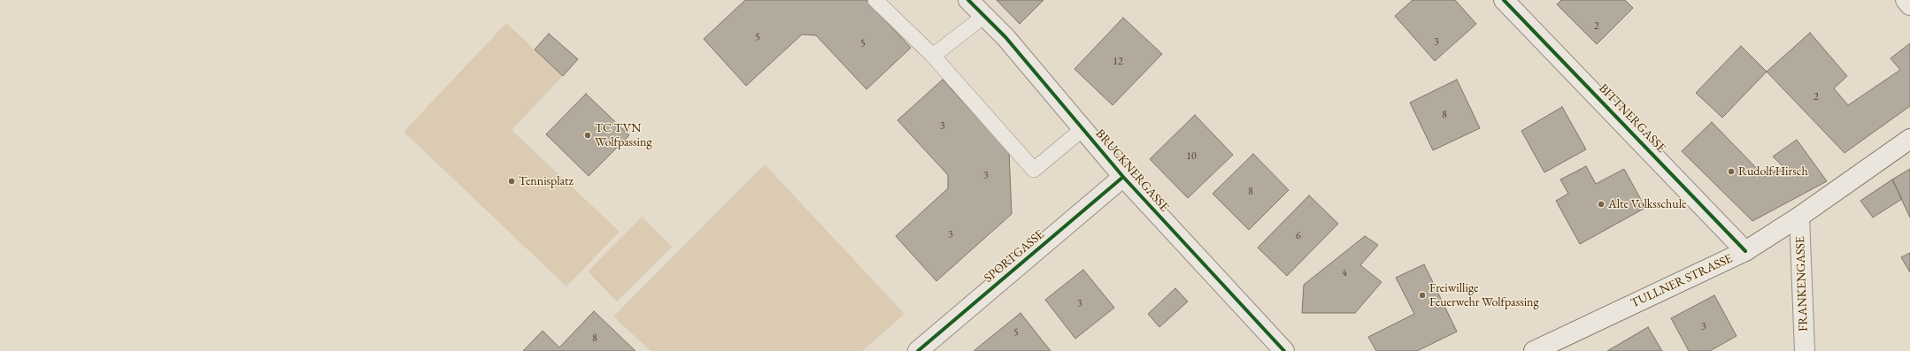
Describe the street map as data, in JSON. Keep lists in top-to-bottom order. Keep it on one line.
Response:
{"streets":{"street":["BITTNERGASSE","BRUCKNERGASSE","SPORTGASSE","TULLNER STRASSE","FRANKENGASSE"]},"crossings":[["BITTNERGASSE","TULLNER STRASSE"],["BRUCKNERGASSE","SPORTGASSE"],["TULLNER STRASSE","FRANKENGASSE"]],"places":["TC TVN Wolfpassing","Rudolf Hirsch","Tennisplatz","Alte Volksschule","Freiwillige Feuerwehr Wolfpassing"],"house_numbers":["2","5","3","5","12","2","8","3","10","3","8","3","6","4","3","3","5","8"]}
